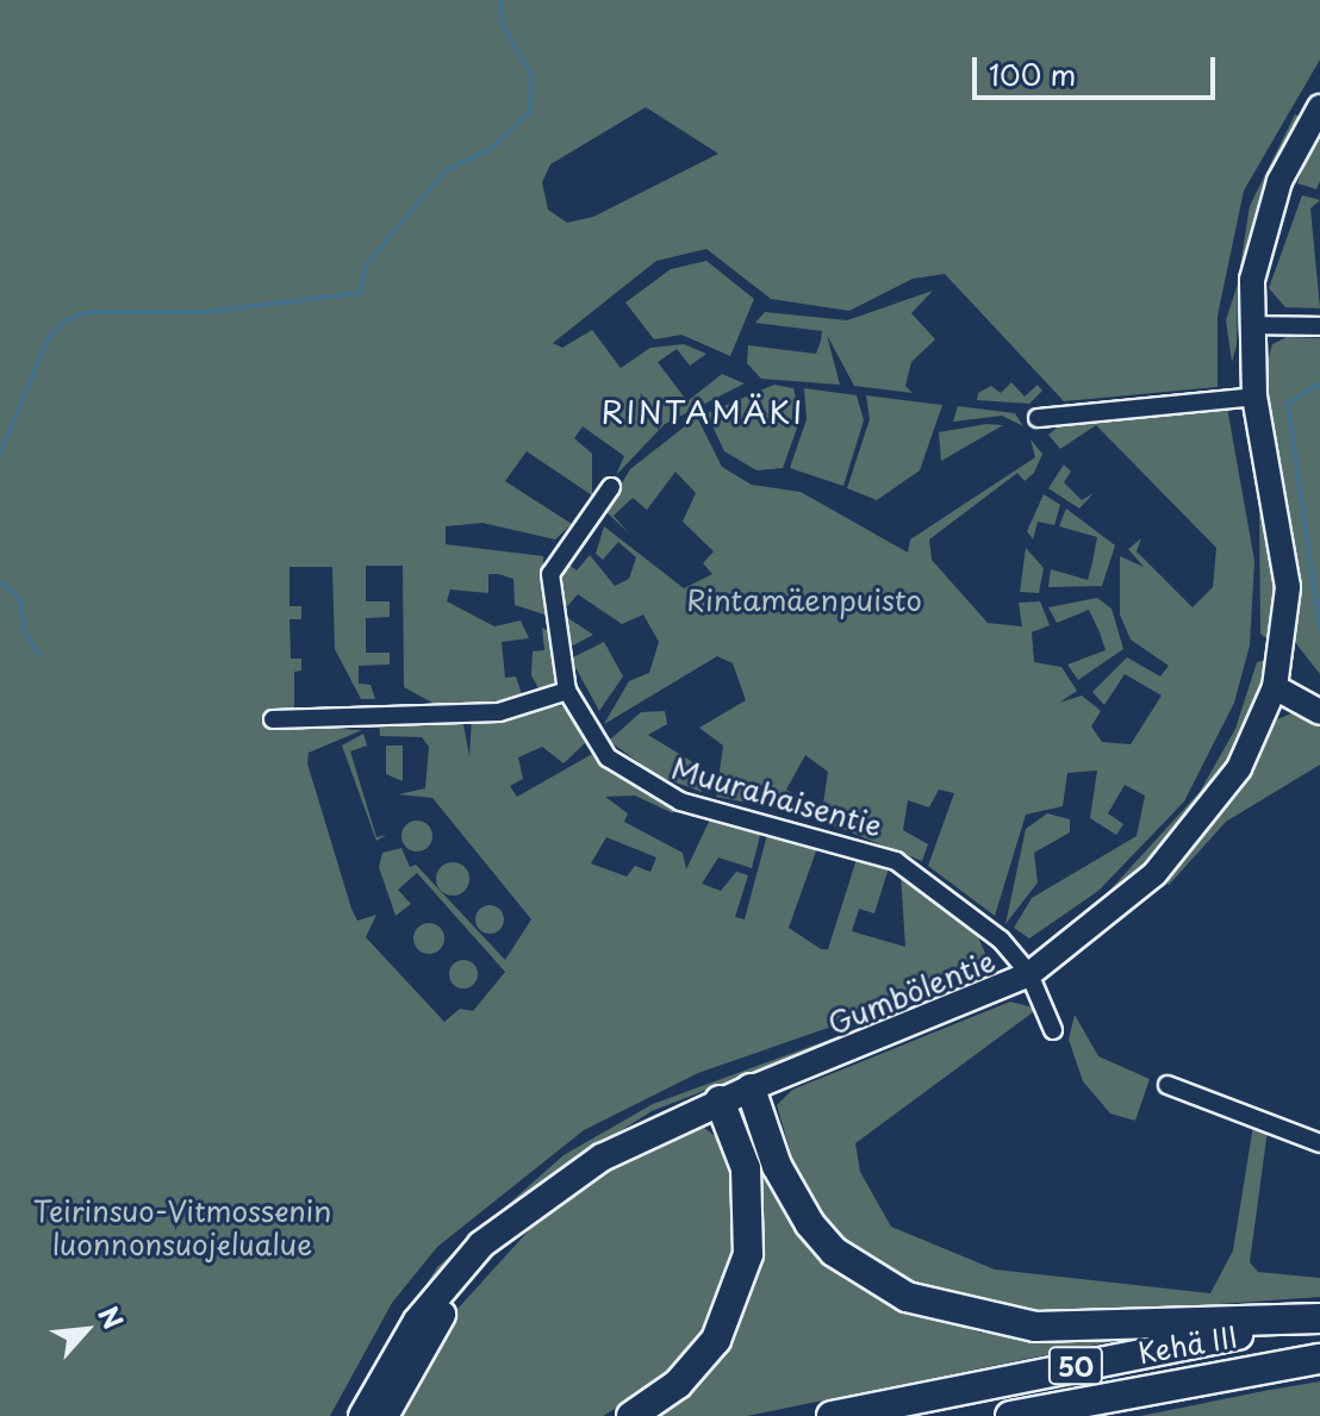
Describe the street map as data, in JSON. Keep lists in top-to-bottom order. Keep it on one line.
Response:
{"streets":{"highway":["Kehä III","50"],"main road":["Gumbölentie"],"street":["Muurahaisentie"]},"crossings":[["Muurahaisentie","Gumbölentie"]],"districts":["RINTAMÄKI"],"parks":["Rintamäenpuisto","Teirinsuo-Vitmossenin luonnonsuojelualue"],"scale_bar":"100 m","north":"top right"}
